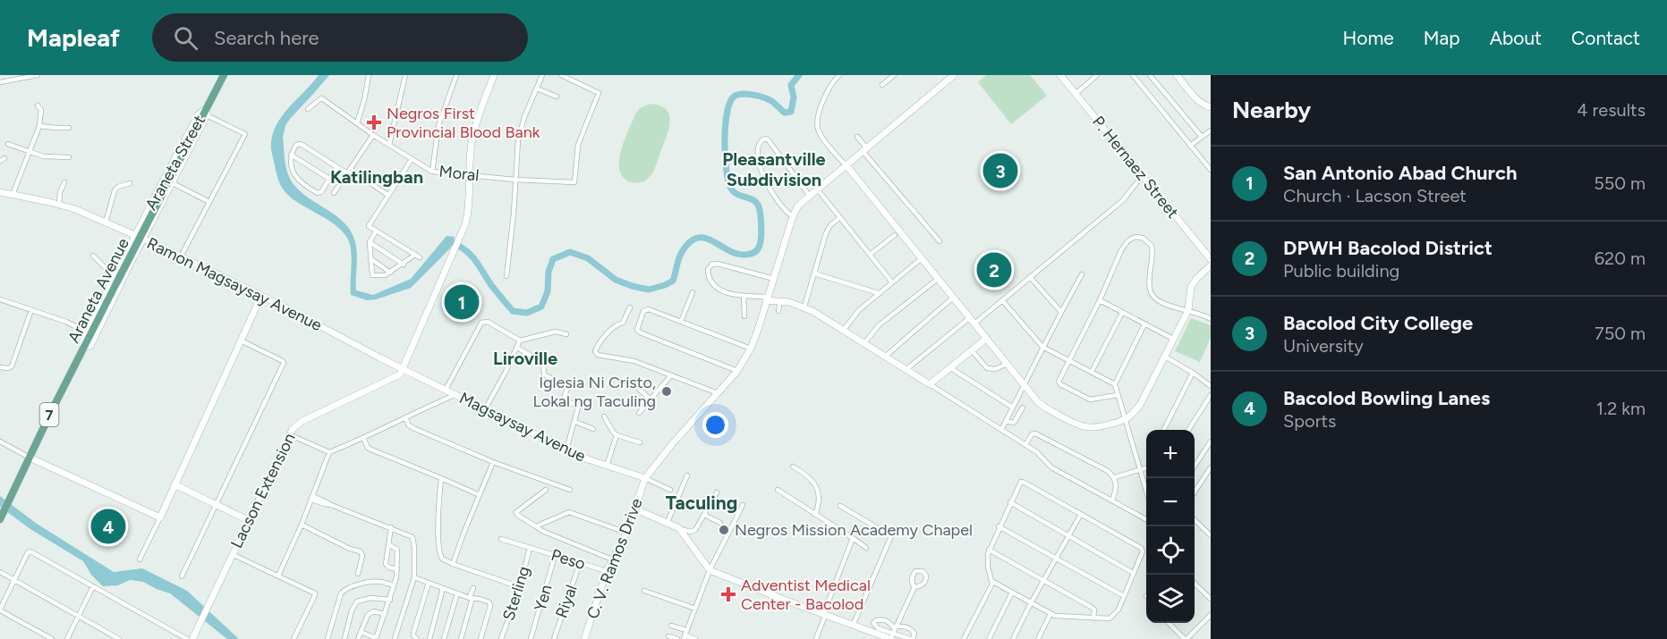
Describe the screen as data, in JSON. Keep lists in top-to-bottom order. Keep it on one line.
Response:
{"streets":{"main road":["Araneta Avenue","7"],"street":["Araneta Street","P. Hernaez Street","Moral","Ramon Magsaysay Avenue","Magsaysay Avenue","Lacson Extension","C. V. Ramos Drive","Peso","Sterling","Yen","Riyal"]},"crossings":[["Araneta Street","Ramon Magsaysay Avenue"],["Araneta Street","Araneta Avenue"],["Ramon Magsaysay Avenue","Magsaysay Avenue"],["Ramon Magsaysay Avenue","Lacson Extension"],["Magsaysay Avenue","Lacson Extension"],["Magsaysay Avenue","C. V. Ramos Drive"],["C. V. Ramos Drive","Peso"],["Peso","Sterling"],["Peso","Yen"],["Peso","Riyal"]],"districts":["Pleasantville Subdivision","Katilingban","Liroville","Taculing"],"places":{"health":["Negros First Provincial Blood Bank","Adventist Medical Center - Bacolod"],"other":["Iglesia Ni Cristo, Lokal ng Taculing","Negros Mission Academy Chapel"]},"page":{"header":"Mapleaf","search":"Search here","nav":["Home","Map","About","Contact"],"heading":["Nearby","4 results"],"list":[{"mark":"1","name":"San Antonio Abad Church","note":"Church · Lacson Street","value":"550 m"},{"mark":"2","name":"DPWH Bacolod District","note":"Public building","value":"620 m"},{"mark":"3","name":"Bacolod City College","note":"University","value":"750 m"},{"mark":"4","name":"Bacolod Bowling Lanes","note":"Sports","value":"1.2 km"}],"pins":["3","2","1","4"],"map_buttons":["+","−"]}}
